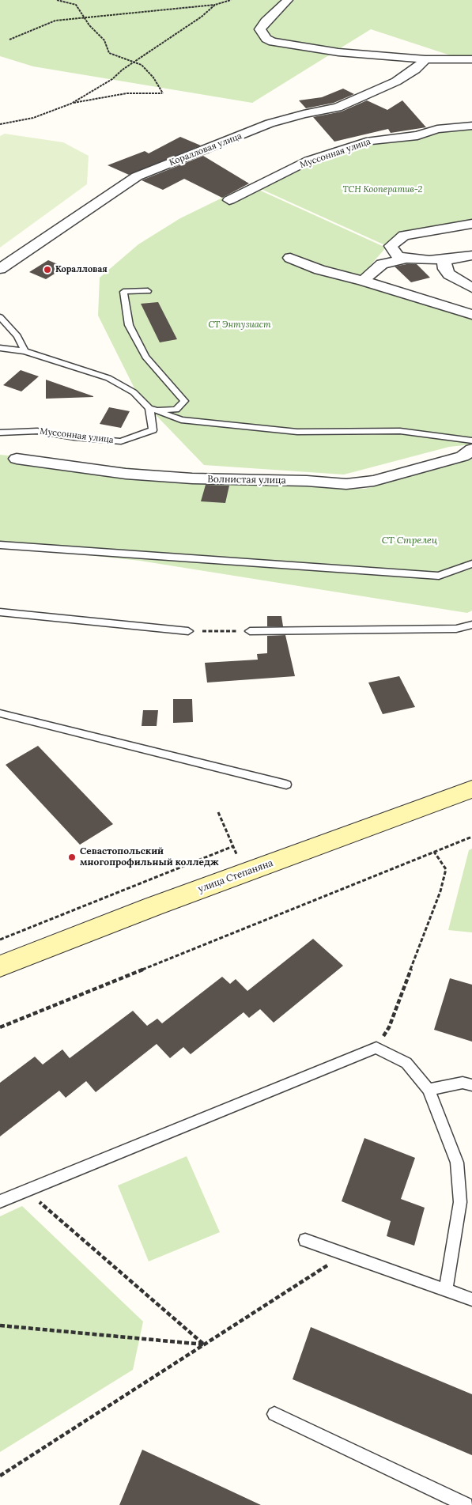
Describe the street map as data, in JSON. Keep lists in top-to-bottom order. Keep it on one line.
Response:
{"streets":{"main road":["улица Степаняна"],"street":["Коралловая улица","Муссонная улица","Волнистая улица"]},"parks":["ТСН Кооператив-2","СТ Энтузиаст","СТ Стрелец"],"places":["Коралловая","Севастопольский многопрофильный колледж"]}
